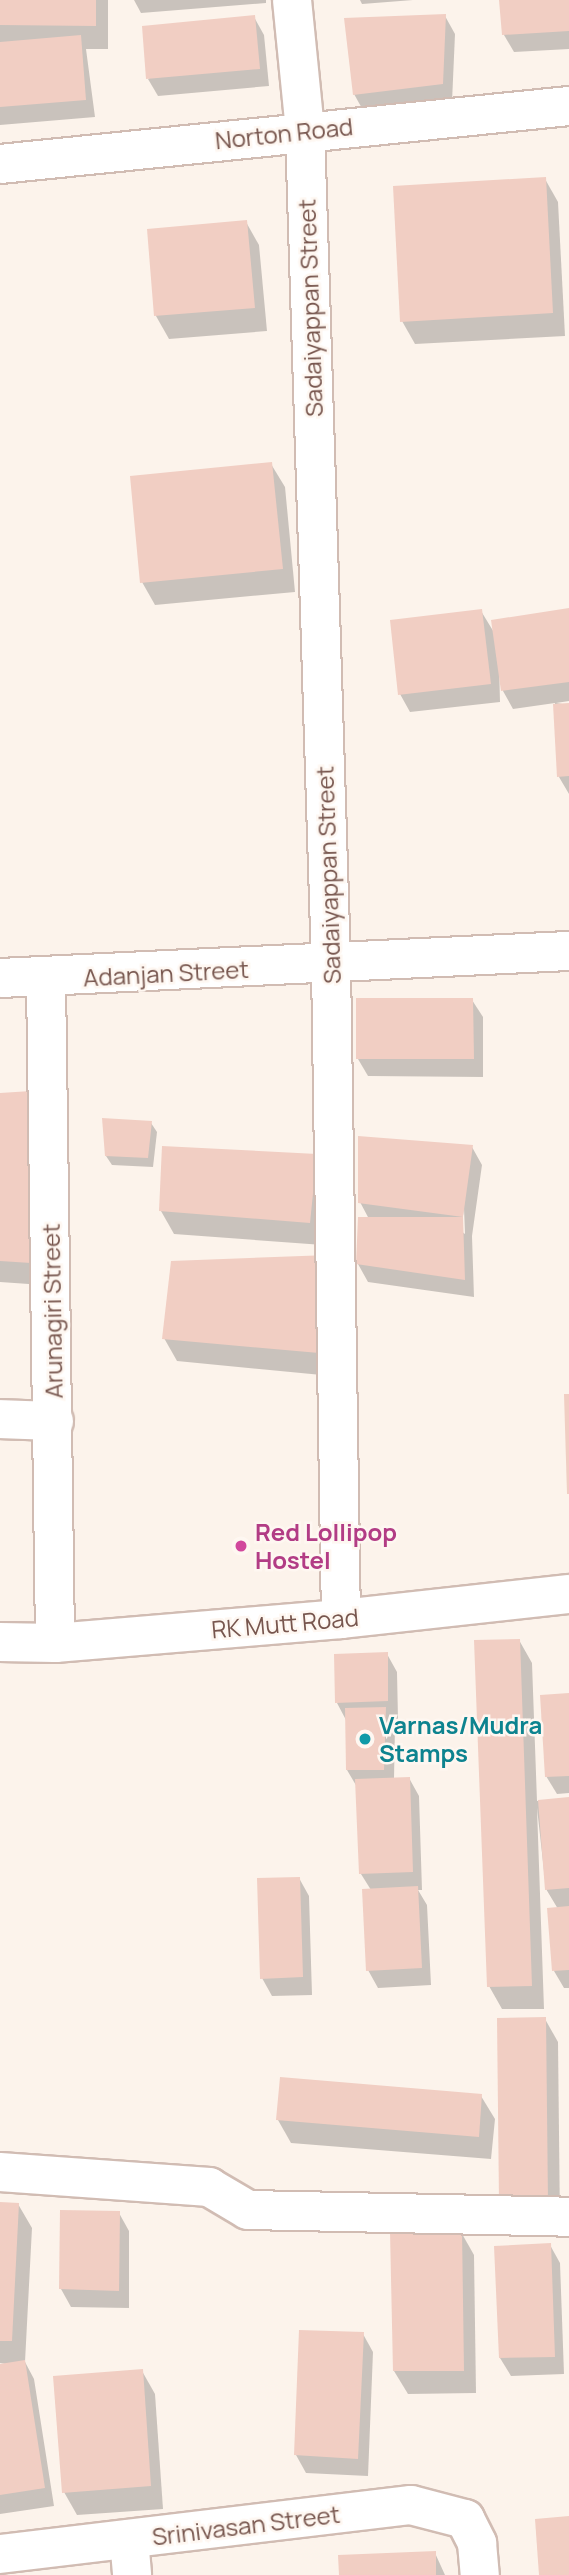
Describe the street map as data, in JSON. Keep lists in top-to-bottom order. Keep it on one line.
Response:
{"streets":{"street":["Norton Road","Sadaiyappan Street","Adanjan Street","Arunagiri Street","RK Mutt Road","Srinivasan Street"]},"crossings":[["Norton Road","Sadaiyappan Street"],["Sadaiyappan Street","Adanjan Street"],["Sadaiyappan Street","RK Mutt Road"],["Adanjan Street","Arunagiri Street"],["Arunagiri Street","RK Mutt Road"]],"places":["Red Lollipop Hostel","Varnas/Mudra Stamps"]}
